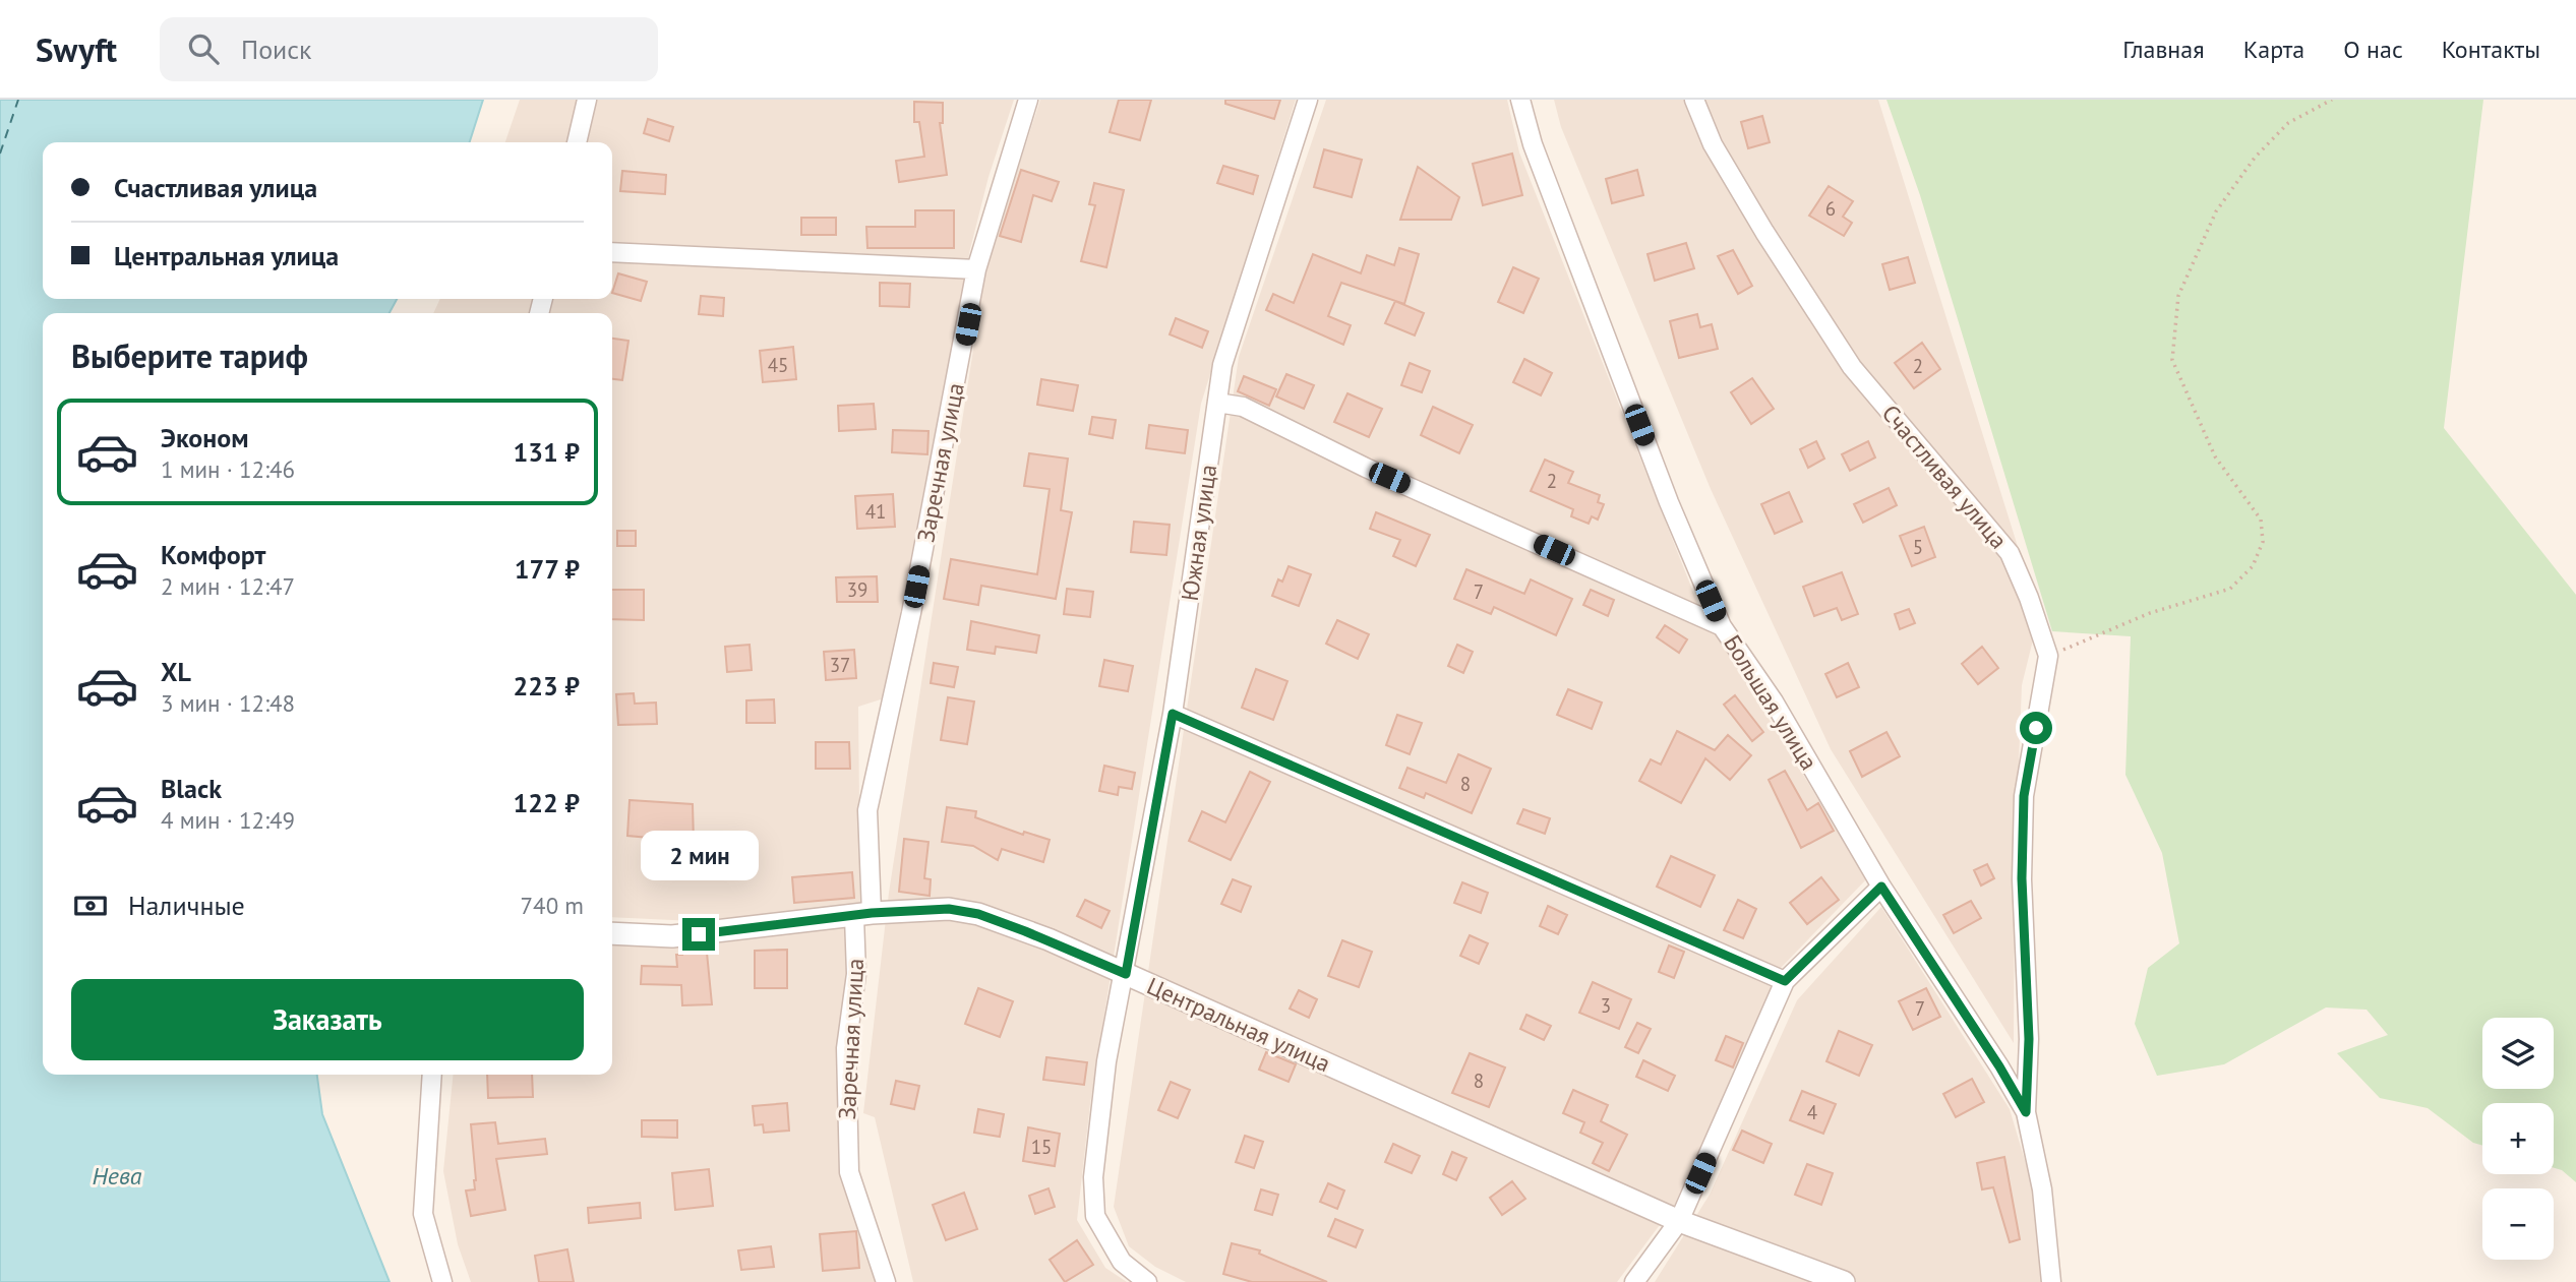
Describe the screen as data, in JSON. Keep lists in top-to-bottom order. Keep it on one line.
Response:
{"streets":{"street":["Заречная улица","Счастливая улица","Южная улица","Большая улица","Центральная улица"]},"crossings":[["Заречная улица","Центральная улица"],["Счастливая улица","Большая улица"],["Южная улица","Центральная улица"]],"water":["Нева"],"house_numbers":["6","45","2","2","41","5","39","7","37","8","3","7","8","4","15"],"page":{"header":"Swyft","search":"Поиск","nav":["Главная","Карта","О нас","Контакты"],"banner":["Счастливая улица","Центральная улица"],"heading":"Выберите тариф","list":[{"name":"Эконом","note":"1 мин · 12:46","value":"131 ₽"},{"name":"Комфорт","note":"2 мин · 12:47","value":"177 ₽"},{"name":"XL","note":"3 мин · 12:48","value":"223 ₽"},{"name":"Black","note":"4 мин · 12:49","value":"122 ₽"}],"bubble":"2 мин","pay":["Наличные","740 m"],"buttons":"Заказать","map_buttons":["+","−"]}}
